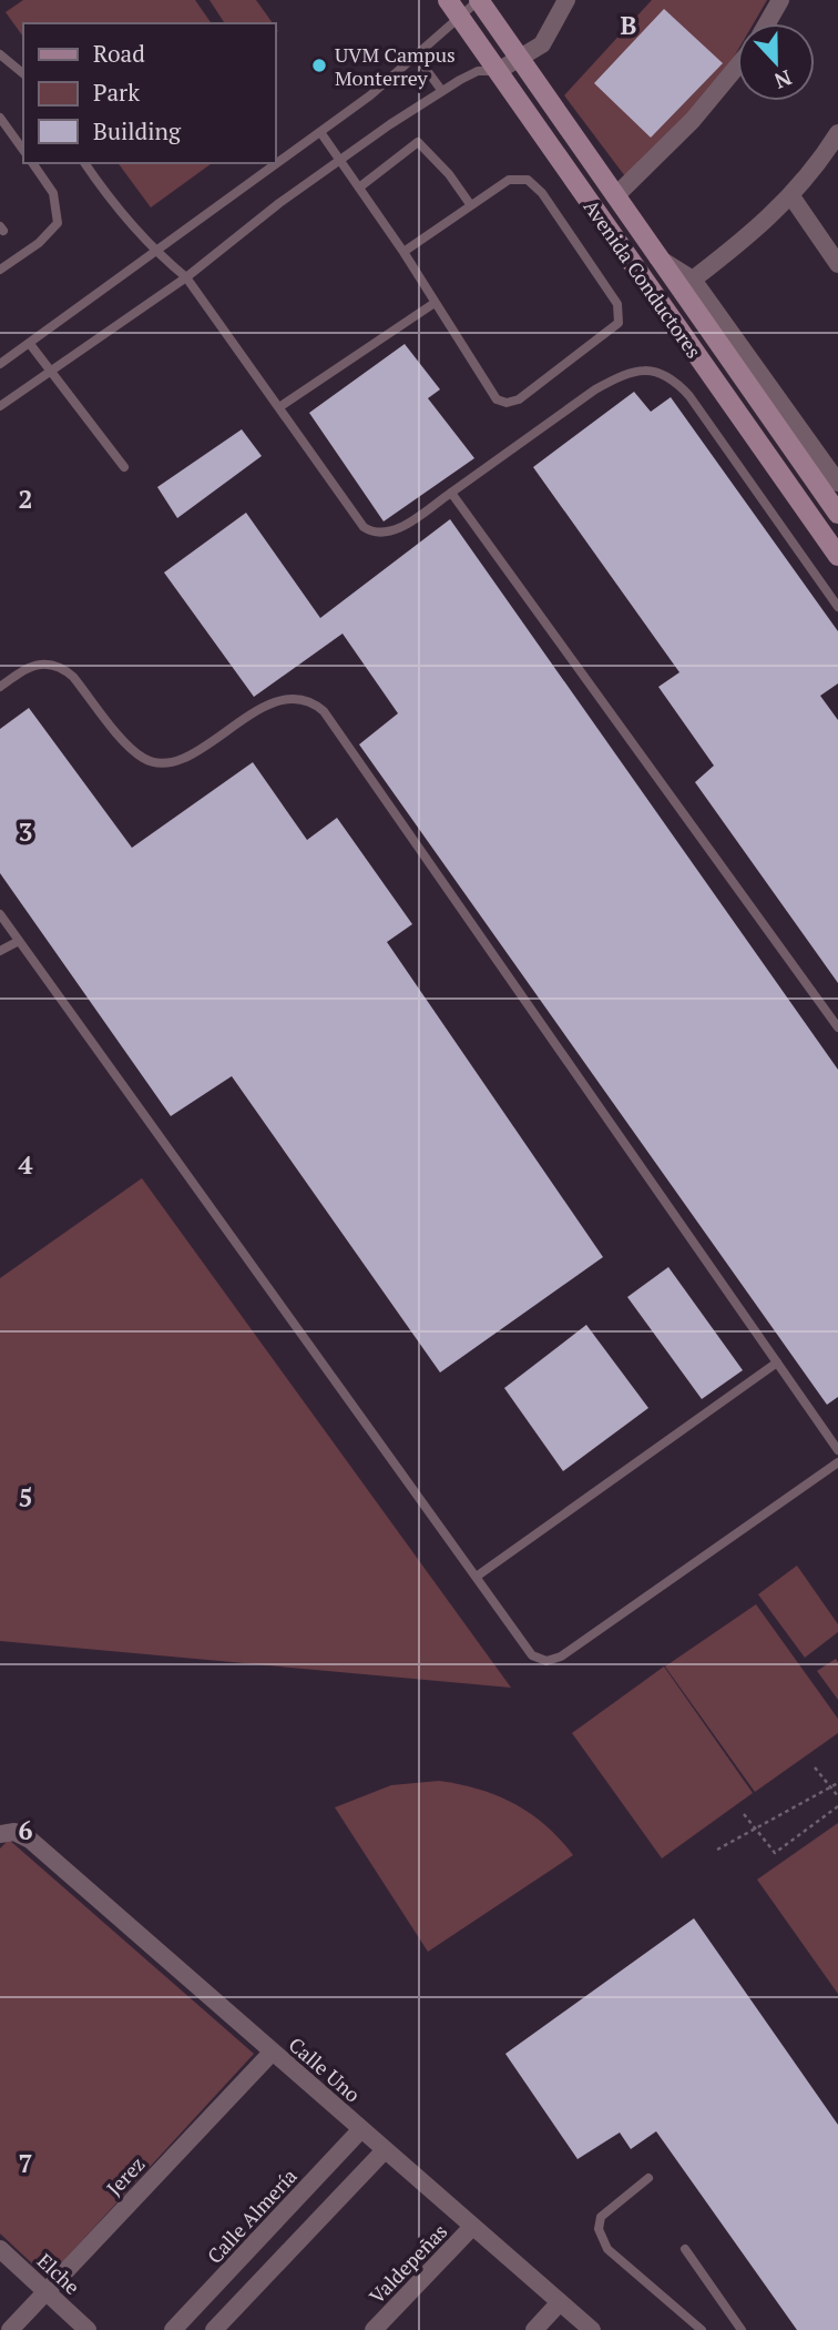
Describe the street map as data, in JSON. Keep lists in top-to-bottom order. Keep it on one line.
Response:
{"streets":{"main road":["Avenida Conductores"],"street":["Calle Uno","Jerez","Calle Almería","Valdepeñas","Elche"]},"crossings":[["Calle Uno","Jerez"],["Calle Uno","Calle Almería"],["Calle Uno","Valdepeñas"],["Jerez","Elche"]],"places":["UVM Campus Monterrey"],"legend":["Road","Park","Building"],"north":"bottom","grid":{"columns":["B"],"rows":["2","3","4","5","6","7"]}}
